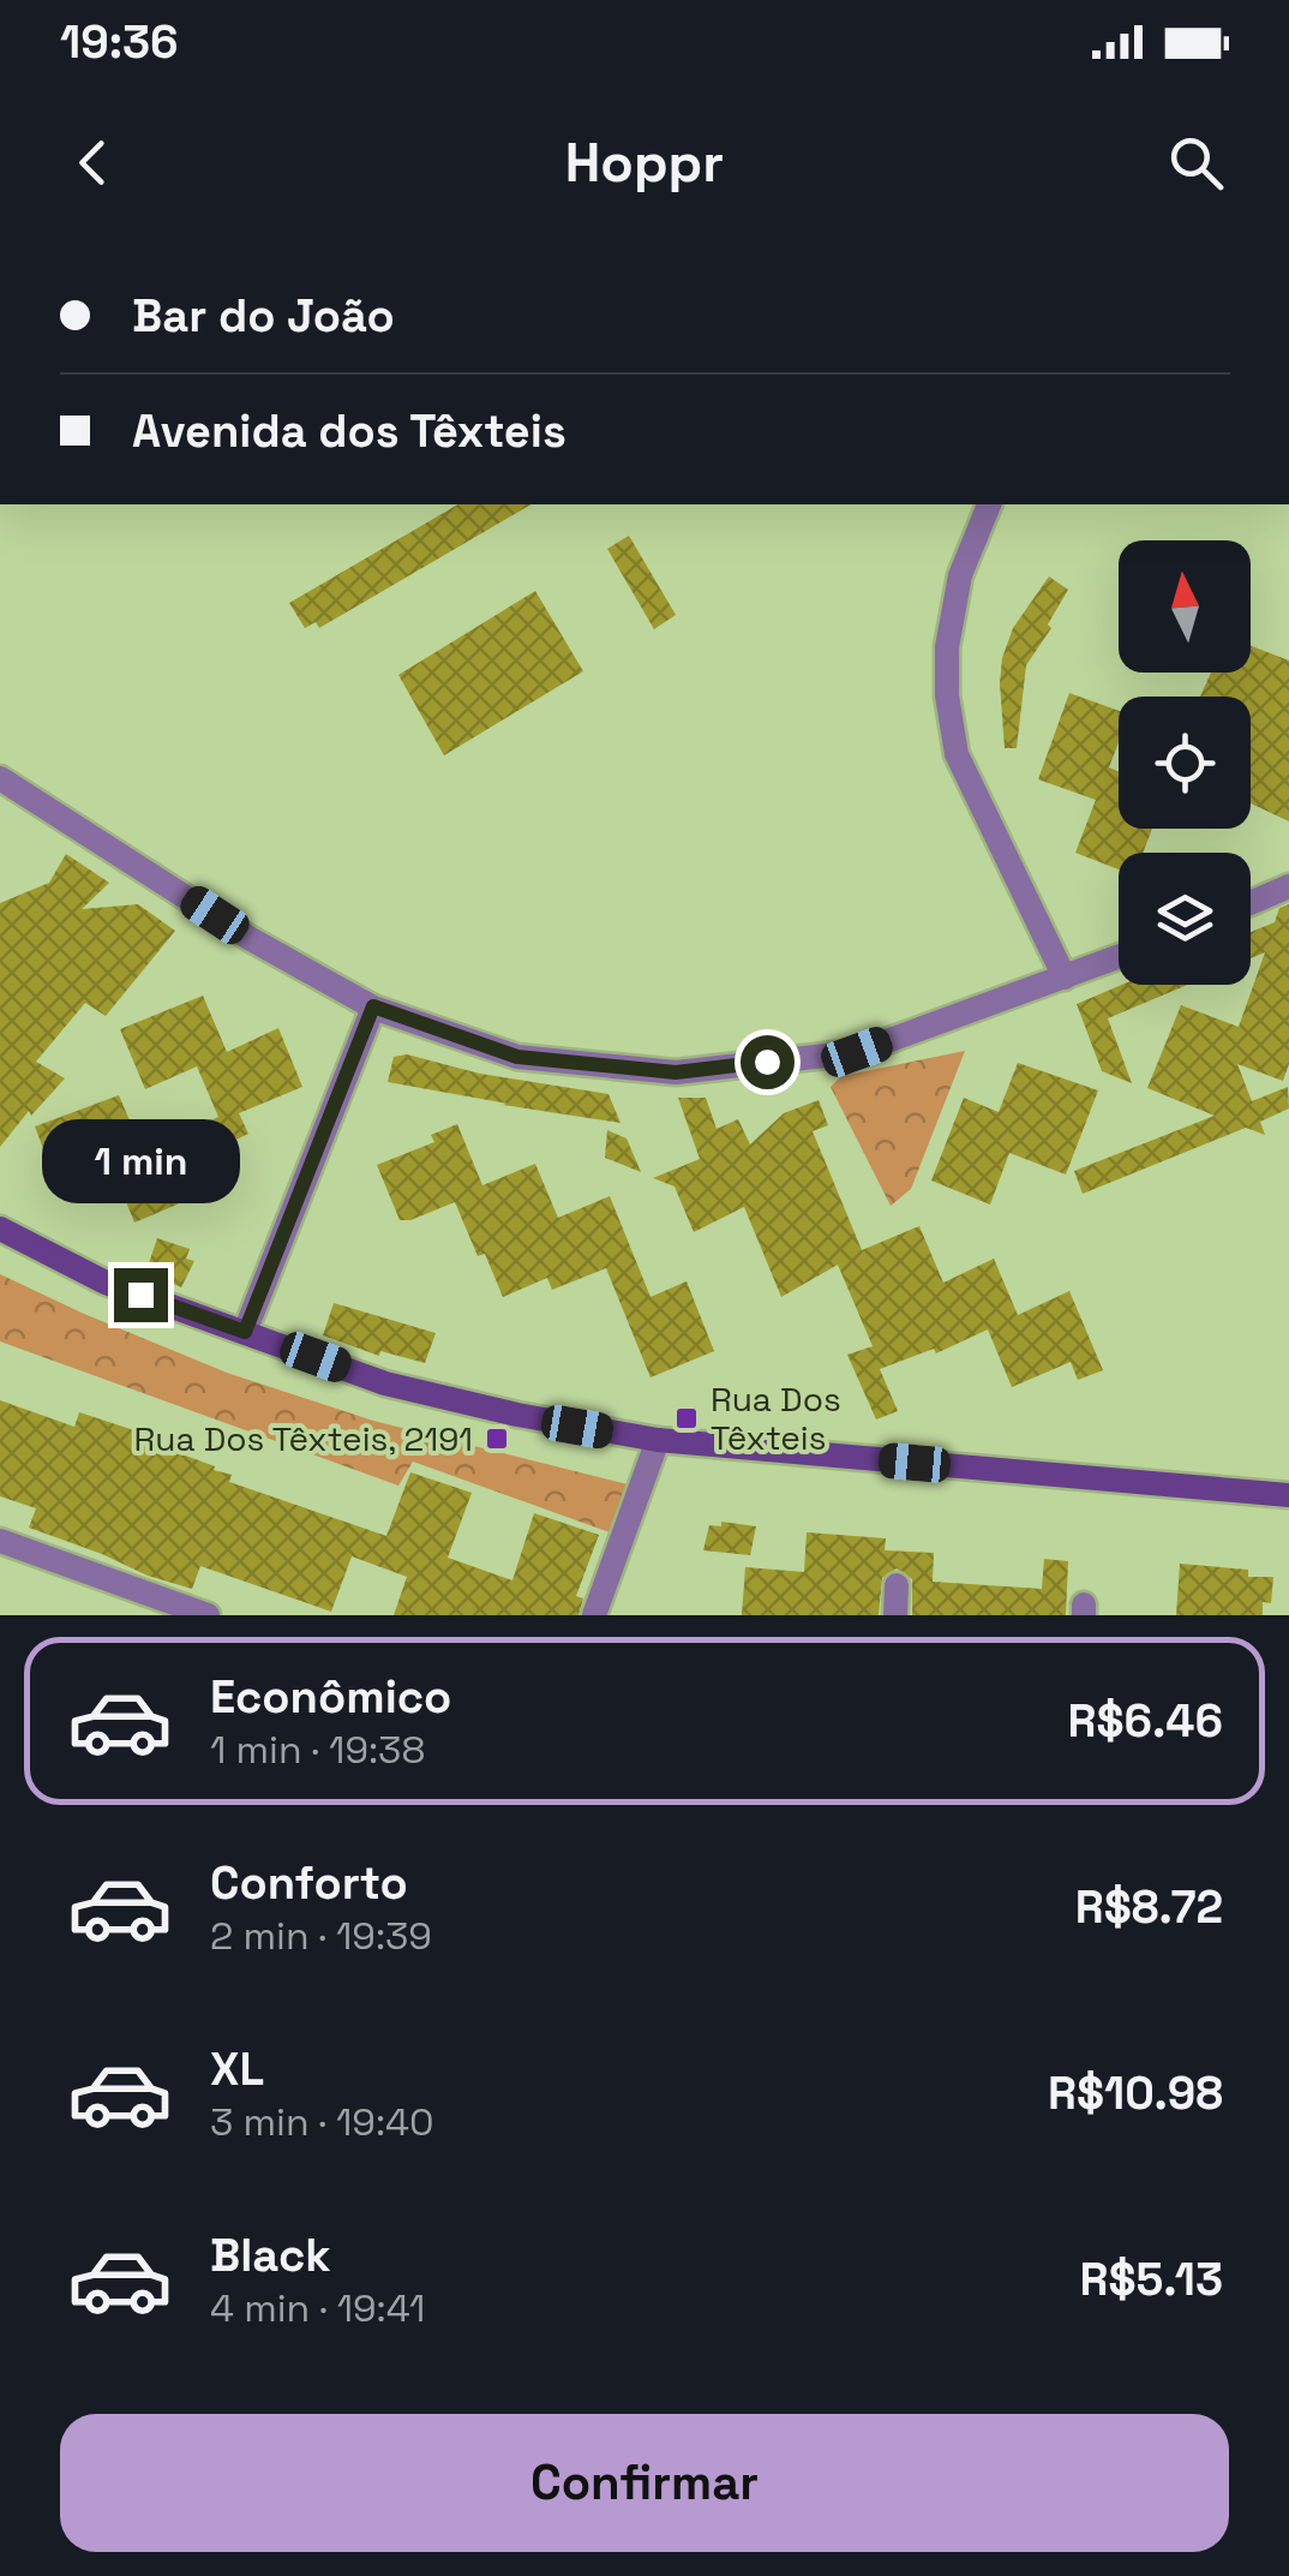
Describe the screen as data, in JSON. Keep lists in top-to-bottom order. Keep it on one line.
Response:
{"places":{"transit":["Rua Dos Têxteis","Rua Dos Têxteis, 2191"]},"north":"top","page":{"status":"19:36","header":"Hoppr","banner":["Bar do João","Avenida dos Têxteis"],"bubble":"1 min","list":[{"name":"Econômico","note":"1 min · 19:38","value":"R$6.46"},{"name":"Conforto","note":"2 min · 19:39","value":"R$8.72"},{"name":"XL","note":"3 min · 19:40","value":"R$10.98"},{"name":"Black","note":"4 min · 19:41","value":"R$5.13"}],"buttons":"Confirmar"}}
